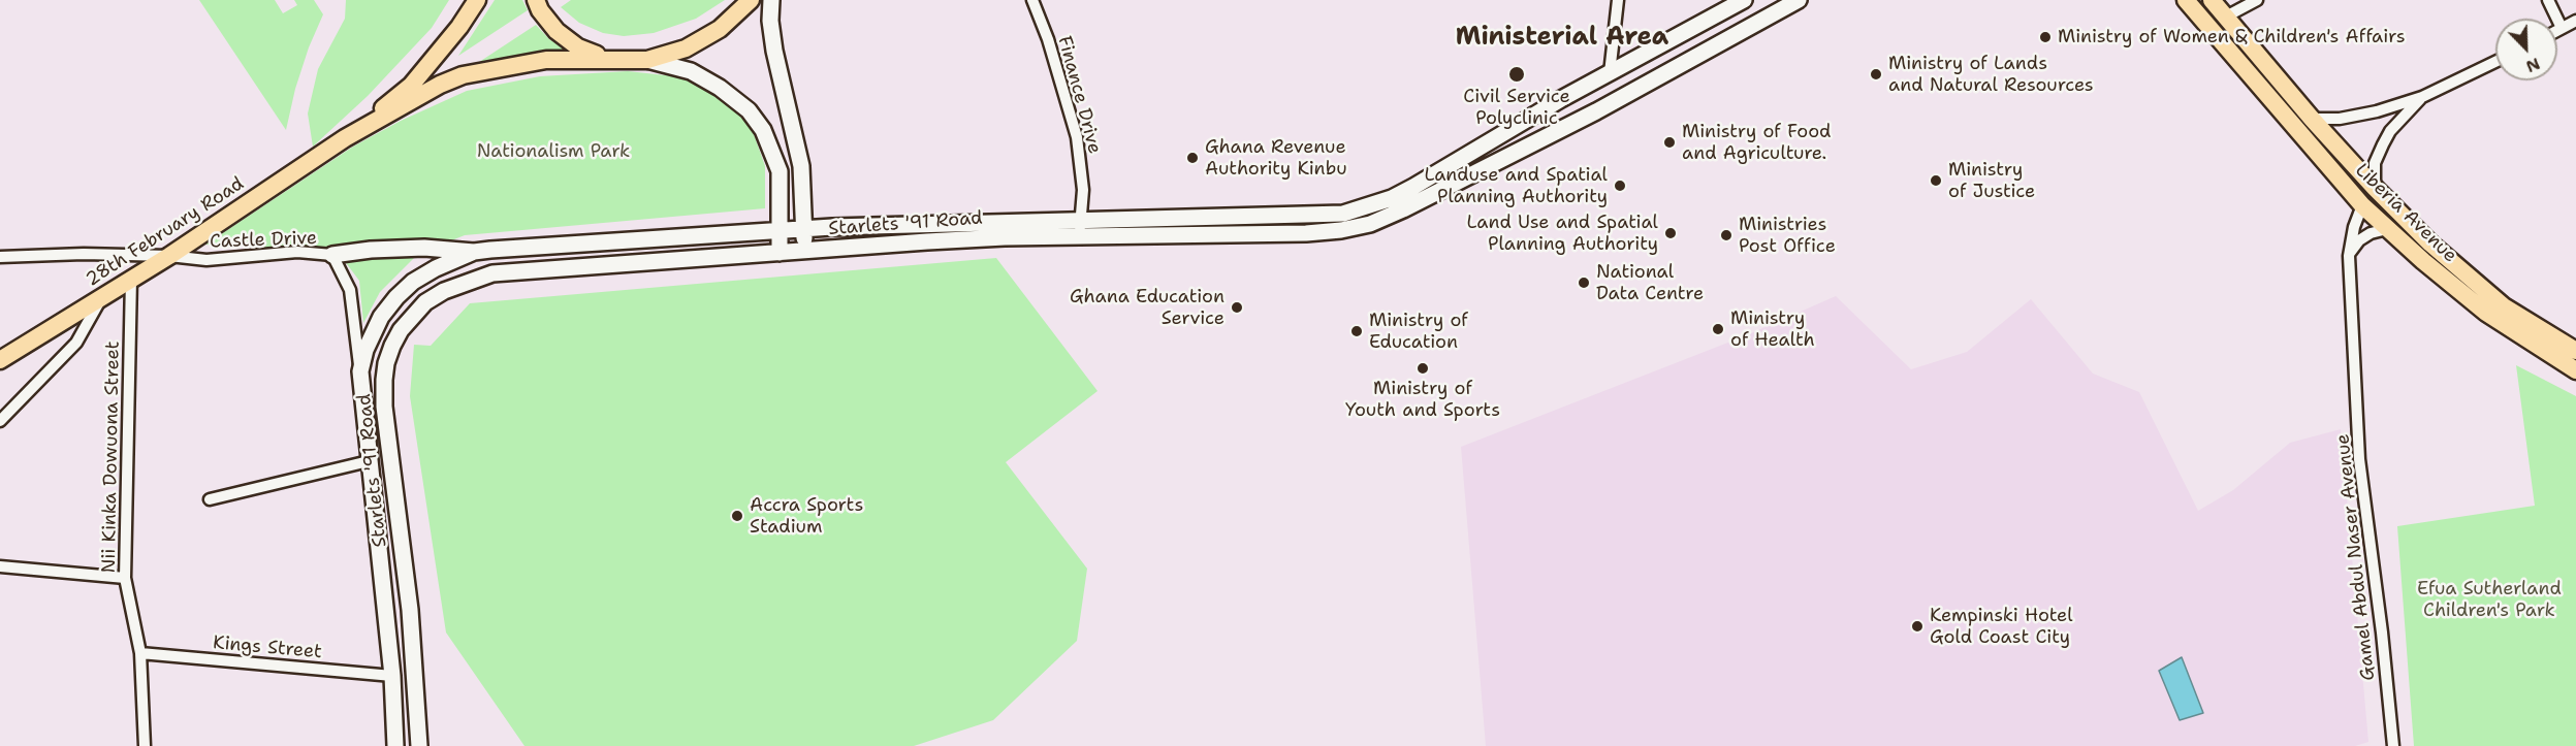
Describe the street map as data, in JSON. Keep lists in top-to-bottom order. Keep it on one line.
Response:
{"streets":{"main road":["Liberia Avenue","Starlets '91 Road","28th February Road"],"street":["Finance Drive","Castle Drive","Nii Kinka Dowuona Street","Gamel Abdul Naser Avenue","Kings Street"]},"crossings":[["Finance Drive","Starlets '91 Road"],["Liberia Avenue","Gamel Abdul Naser Avenue"],["Starlets '91 Road","28th February Road"],["Starlets '91 Road","Castle Drive"],["Starlets '91 Road","Kings Street"],["28th February Road","Castle Drive"],["28th February Road","Nii Kinka Dowuona Street"],["Nii Kinka Dowuona Street","Kings Street"]],"districts":["Ministerial Area"],"parks":["Nationalism Park","Efua Sutherland Children's Park"],"places":["Ministry of Women & Children's Affairs","Civil Service Polyclinic","Ministry of Lands and Natural Resources","Ministry of Food and Agriculture.","Ghana Revenue Authority Kinbu","Ministry of Justice","Landuse and Spatial Planning Authority","Land Use and Spatial Planning Authority","Ministries Post Office","National Data Centre","Ghana Education Service","Ministry of Health","Ministry of Education","Ministry of Youth and Sports","Accra Sports Stadium","Kempinski Hotel Gold Coast City"],"north":"bottom right"}
